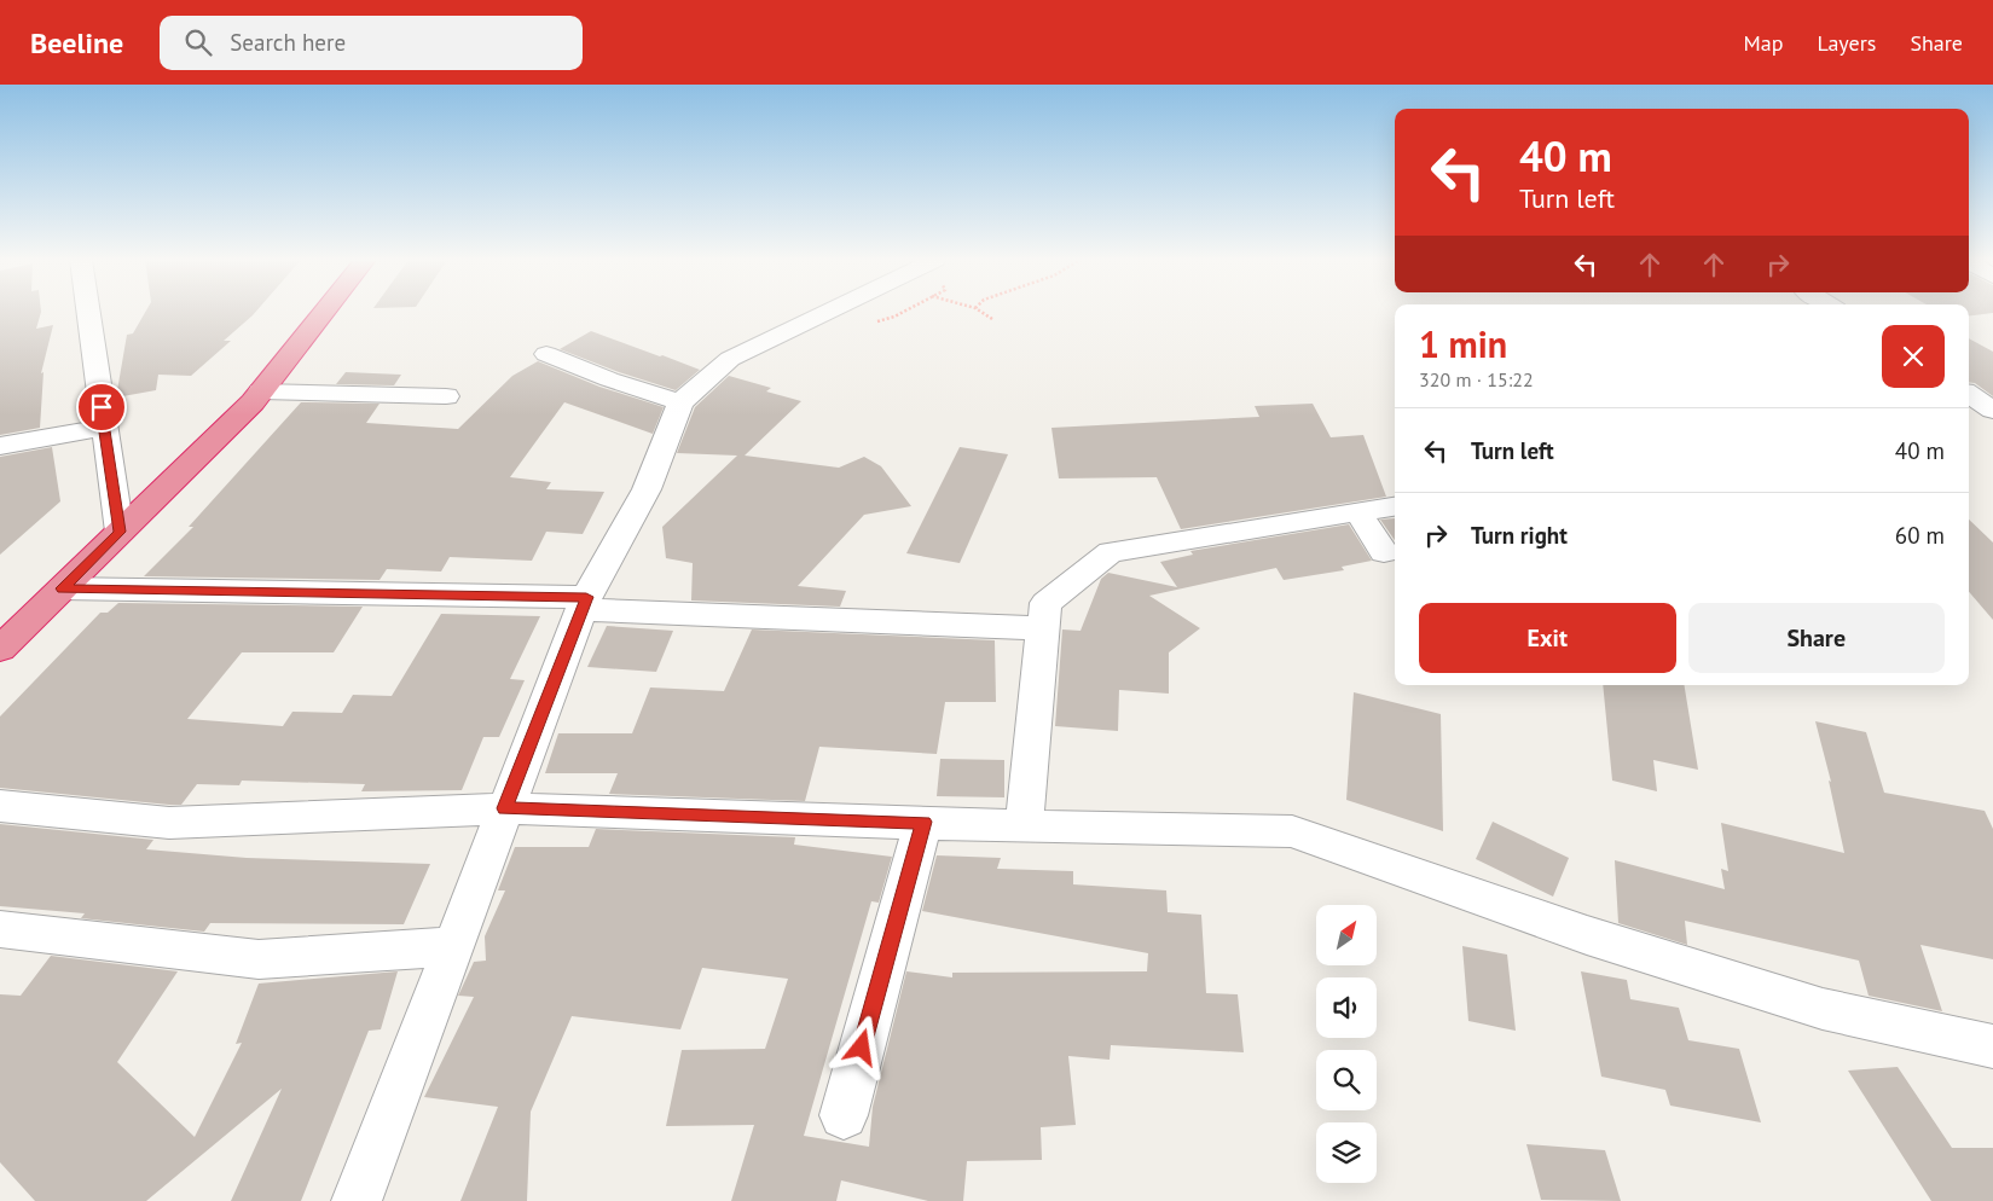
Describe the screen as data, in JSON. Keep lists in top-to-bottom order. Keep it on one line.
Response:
{"north":"top right","page":{"header":"Beeline","search":"Search here","nav":["Map","Layers","Share"],"turn":["40 m","Turn left"],"heading":["1 min","320 m · 15:22"],"list":[{"name":"Turn left","value":"40 m"},{"name":"Turn right","value":"60 m"}],"buttons":["Exit","Share"]}}
